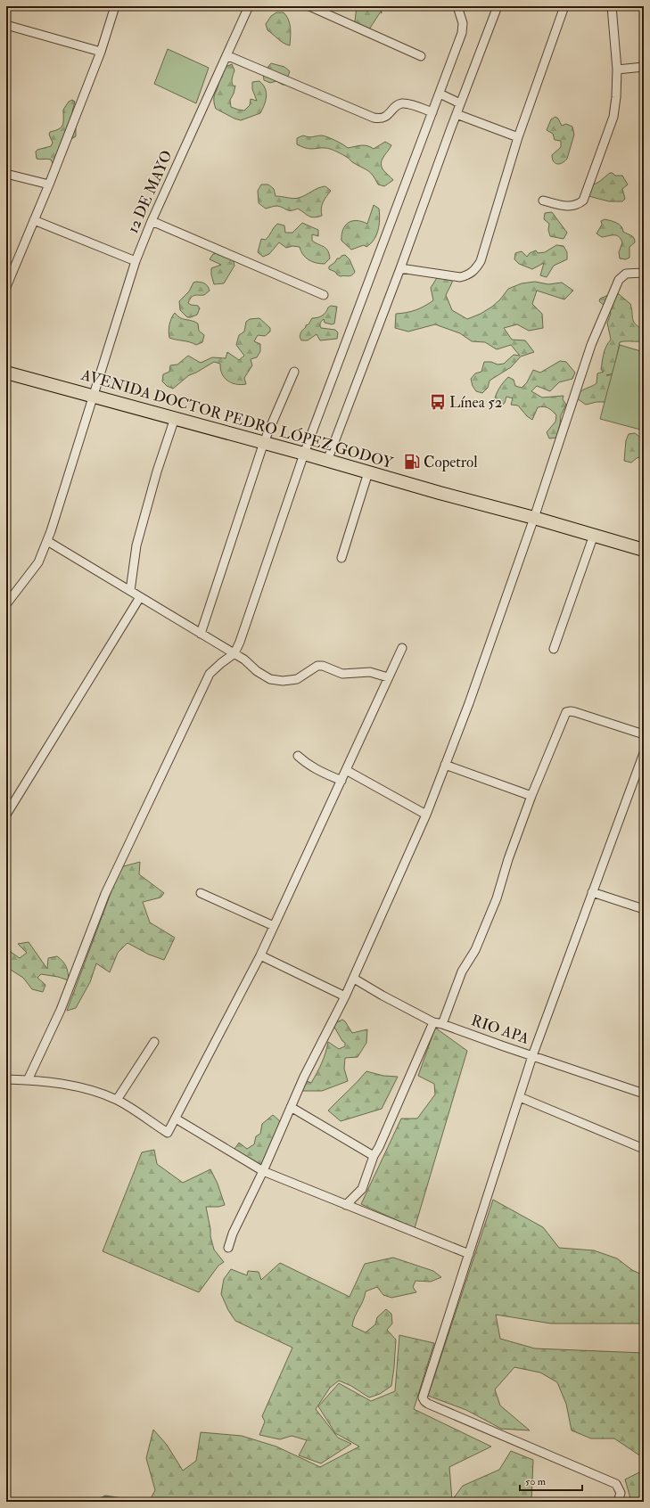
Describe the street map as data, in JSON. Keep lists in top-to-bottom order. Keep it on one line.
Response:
{"streets":{"main road":["AVENIDA DOCTOR PEDRO LÓPEZ GODOY"],"street":["12 DE MAYO","RIO APA"]},"crossings":[["12 DE MAYO","AVENIDA DOCTOR PEDRO LÓPEZ GODOY"]],"places":{"bus stop":["Línea 52"],"fuel station":["Copetrol"]},"scale_bar":"50 m"}
